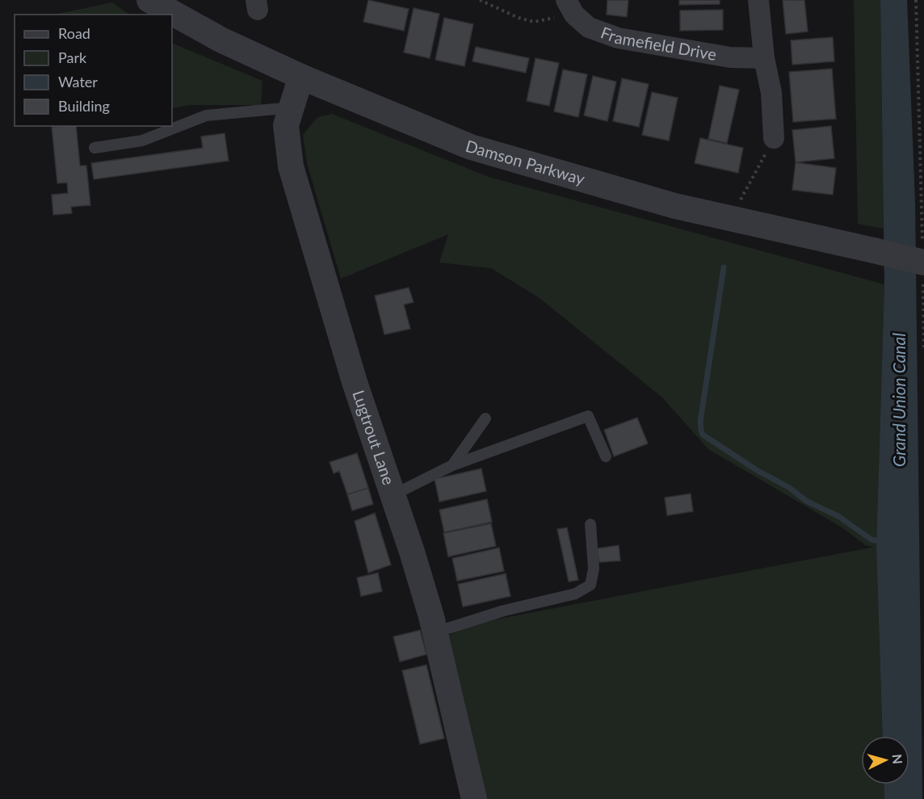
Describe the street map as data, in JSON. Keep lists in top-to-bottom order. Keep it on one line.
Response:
{"streets":{"street":["Framefield Drive","Damson Parkway","Lugtrout Lane"]},"crossings":[["Damson Parkway","Lugtrout Lane"]],"water":["Grand Union Canal"],"legend":["Road","Park","Water","Building"],"north":"right"}
